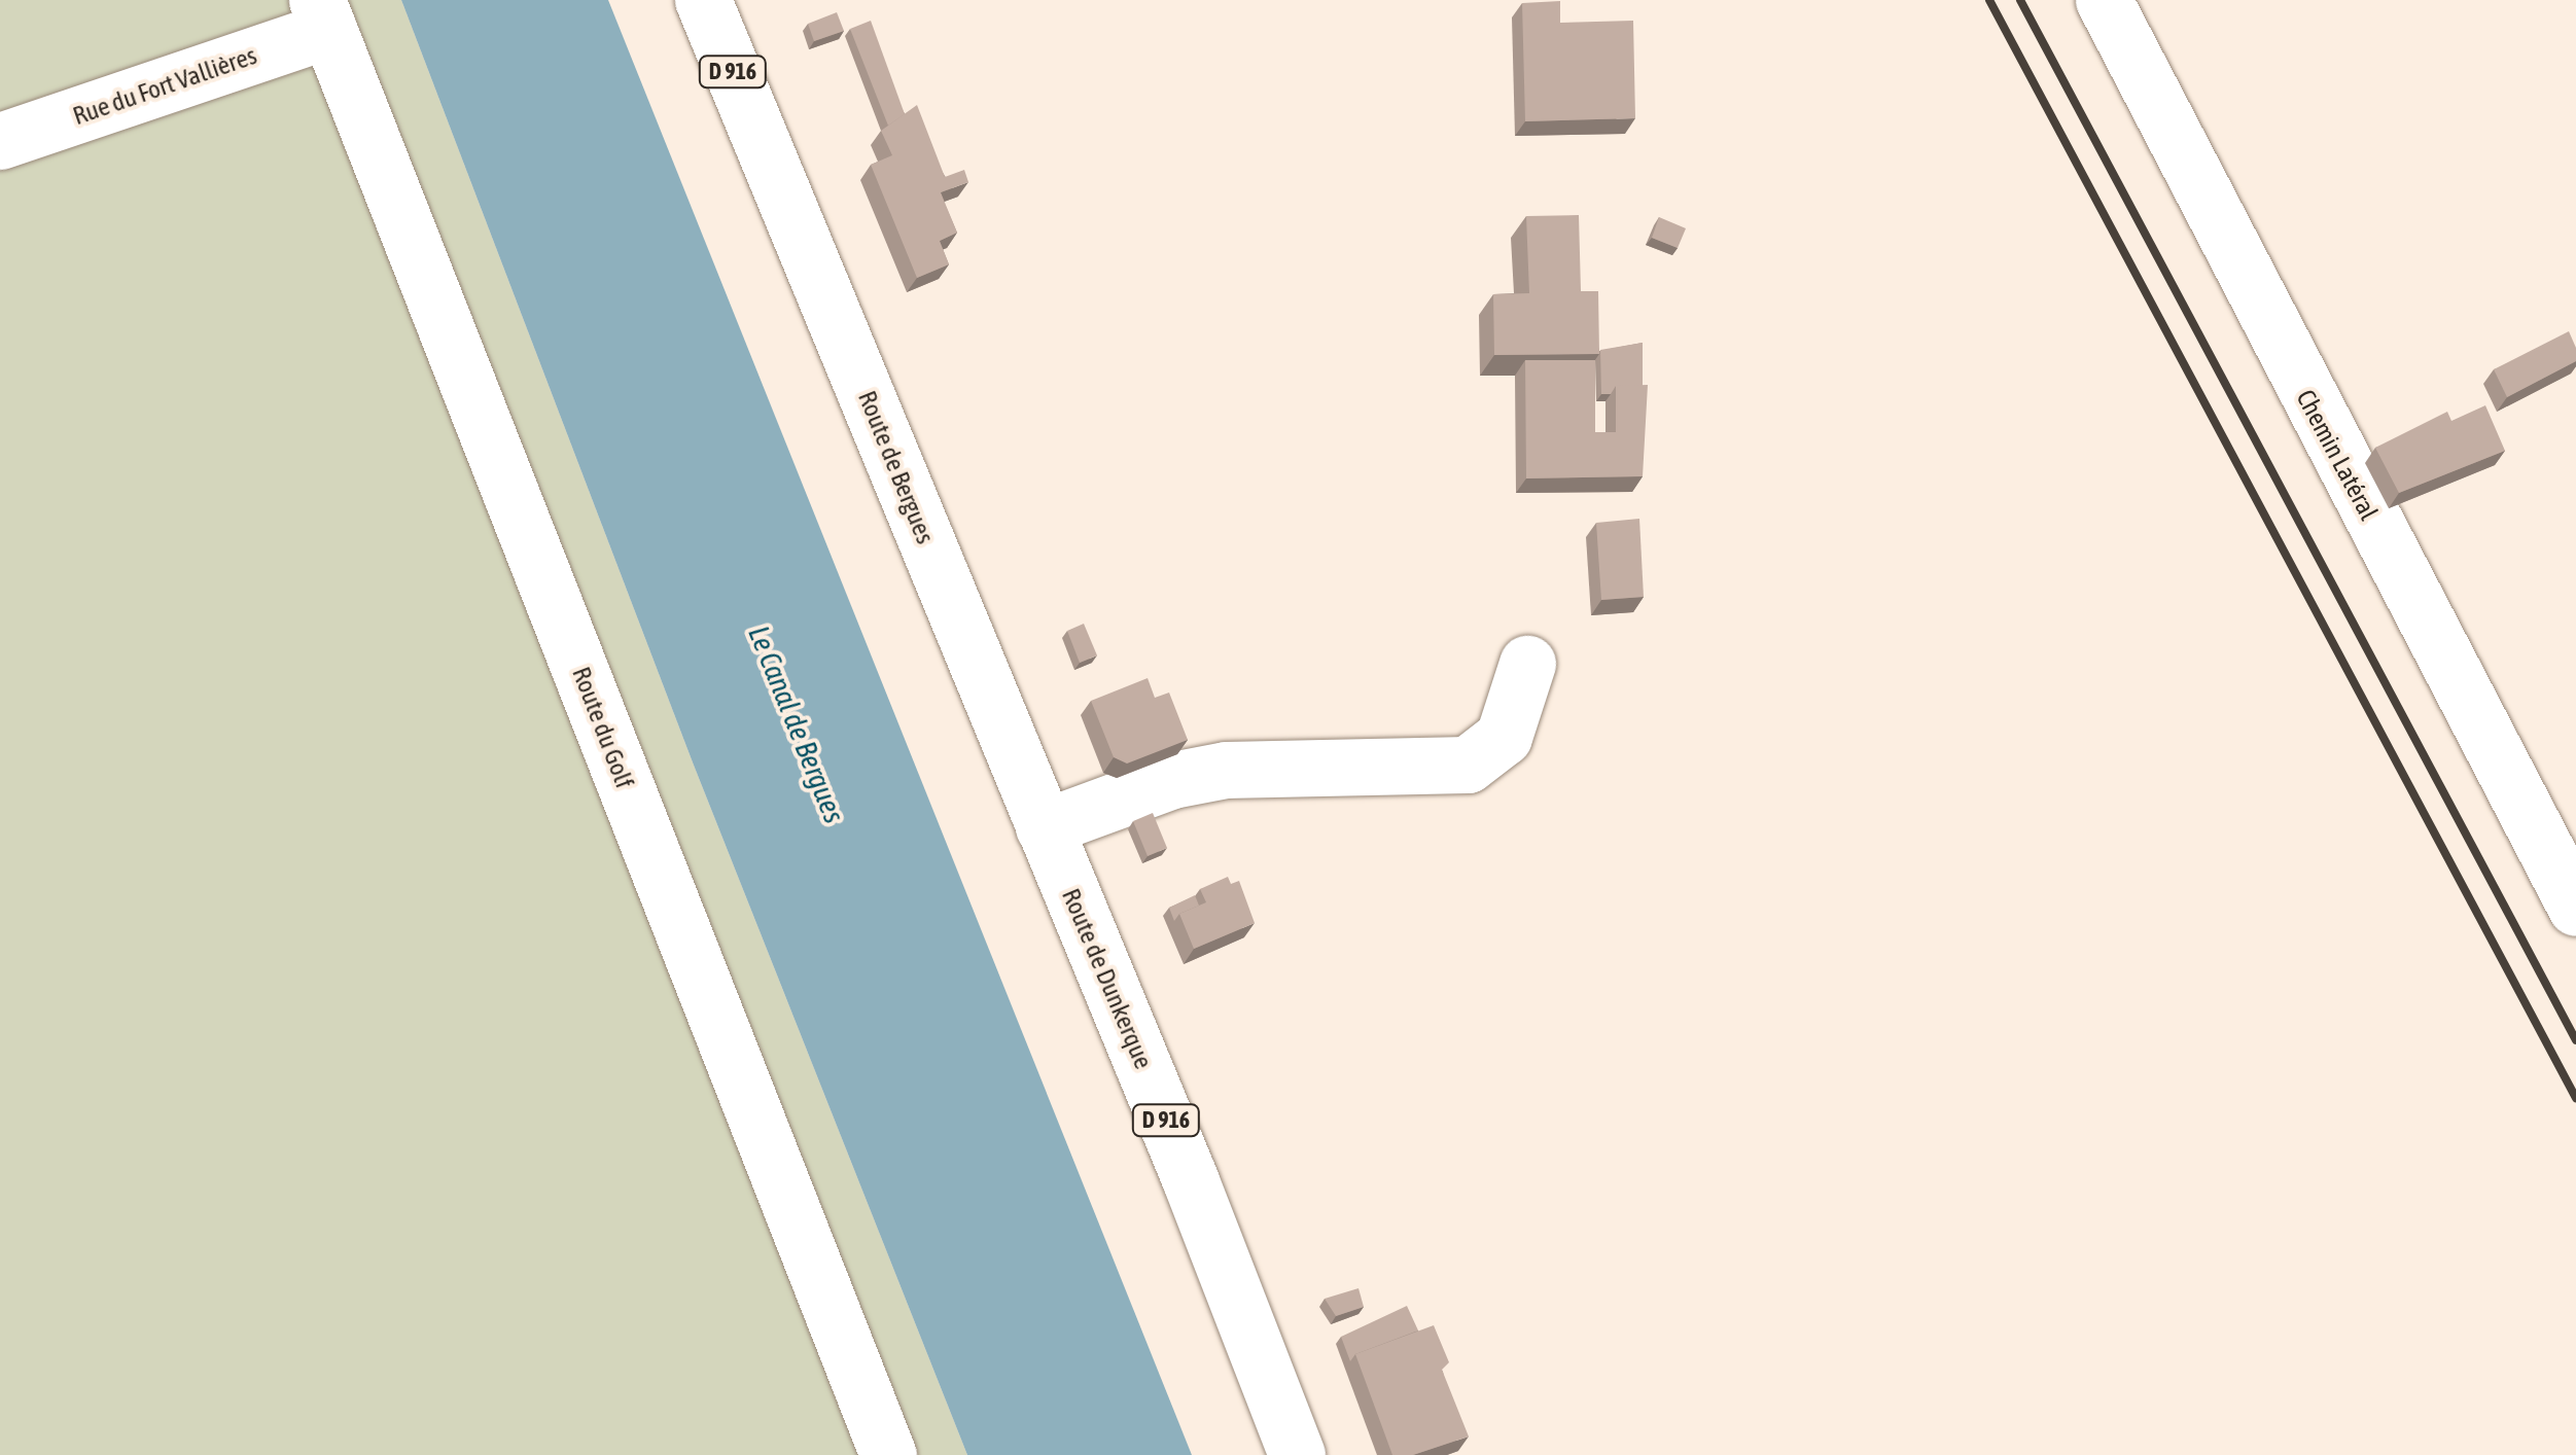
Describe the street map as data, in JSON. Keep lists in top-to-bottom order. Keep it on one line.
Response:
{"streets":{"street":["D 916","Rue du Fort Vallières","Chemin Latéral","Route de Bergues","Route du Golf","Route de Dunkerque"]},"crossings":[["Rue du Fort Vallières","Route du Golf"],["Route de Bergues","Route de Dunkerque"]],"water":["Le Canal de Bergues"]}
